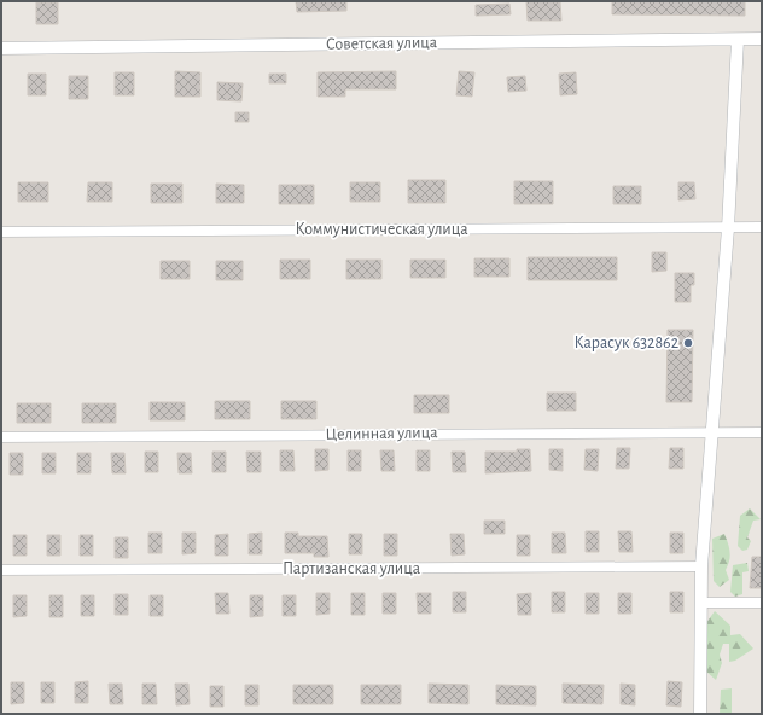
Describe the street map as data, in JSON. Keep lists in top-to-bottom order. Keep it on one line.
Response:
{"streets":{"street":["Советская улица","Коммунистическая улица","Целинная улица","Партизанская улица"]},"places":["Карасук 632862"]}
